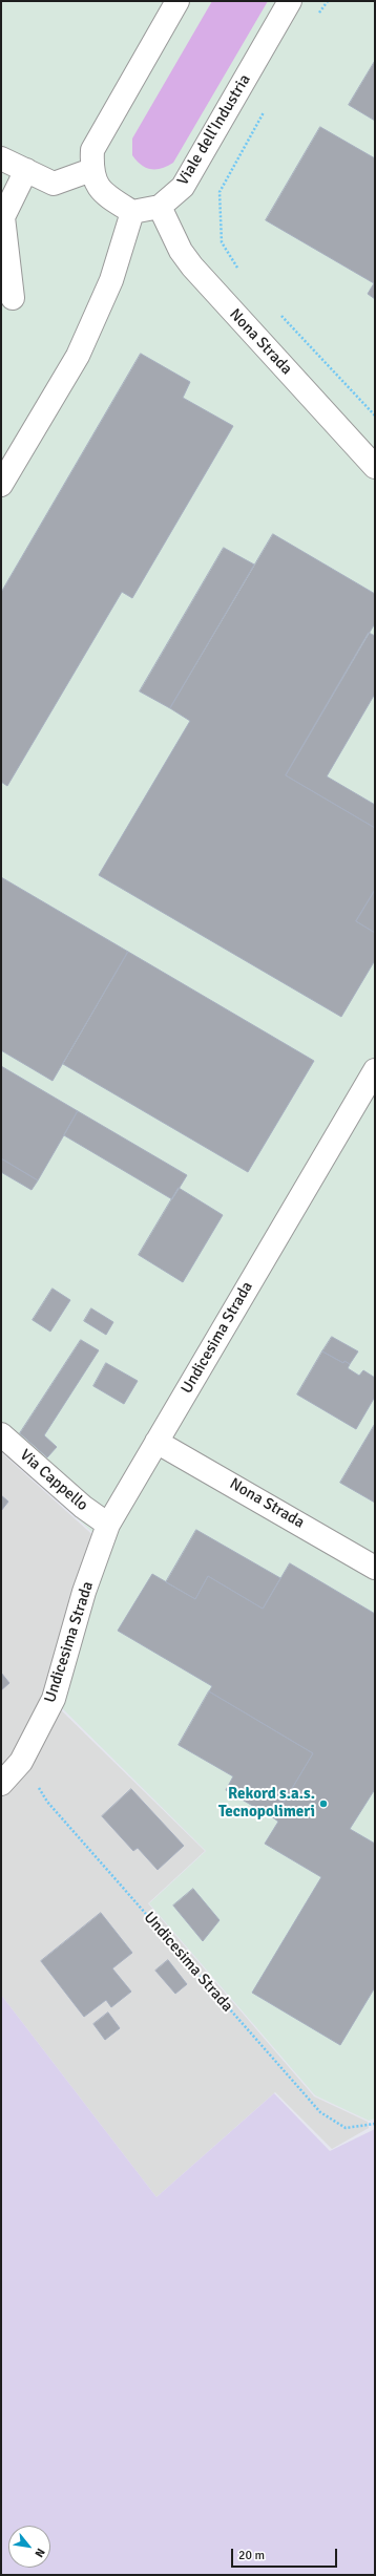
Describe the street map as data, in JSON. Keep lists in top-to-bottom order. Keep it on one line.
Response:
{"streets":{"street":["Viale dell'Industria","Nona Strada","Undicesima Strada","Via Cappello"]},"crossings":[["Viale dell'Industria","Nona Strada"],["Nona Strada","Undicesima Strada"],["Undicesima Strada","Via Cappello"]],"places":["Rekord s.a.s. Tecnopolimeri"],"scale_bar":"20 m","north":"bottom right"}
